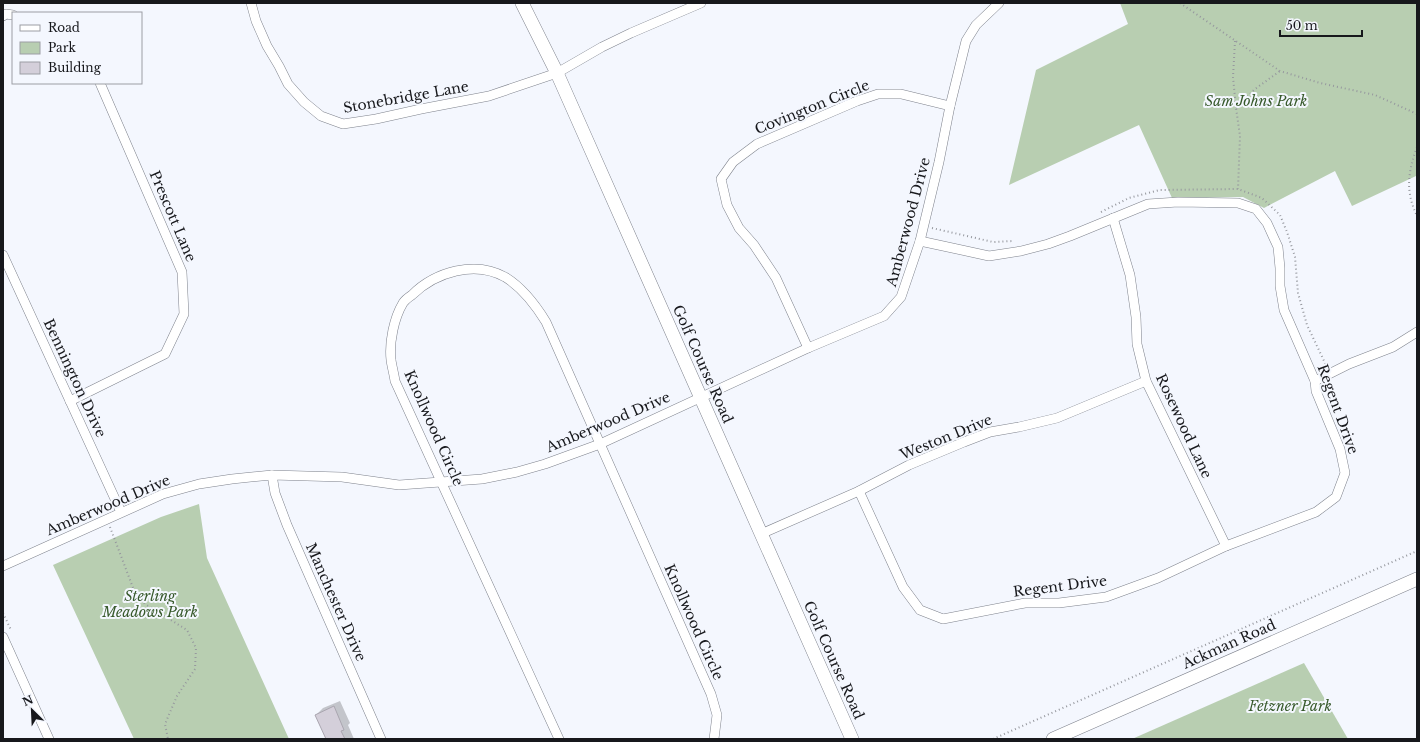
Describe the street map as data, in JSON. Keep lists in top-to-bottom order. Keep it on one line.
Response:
{"streets":{"street":["Stonebridge Lane","Covington Circle","Prescott Lane","Amberwood Drive","Golf Course Road","Bennington Drive","Regent Drive","Rosewood Lane","Knollwood Circle","Weston Drive","Manchester Drive","Ackman Road"]},"crossings":[["Stonebridge Lane","Golf Course Road"],["Covington Circle","Amberwood Drive"],["Prescott Lane","Bennington Drive"],["Amberwood Drive","Golf Course Road"],["Amberwood Drive","Bennington Drive"],["Amberwood Drive","Regent Drive"],["Amberwood Drive","Knollwood Circle"],["Amberwood Drive","Manchester Drive"],["Golf Course Road","Weston Drive"],["Regent Drive","Rosewood Lane"],["Regent Drive","Weston Drive"],["Rosewood Lane","Weston Drive"]],"parks":["Sam Johns Park","Sterling Meadows Park","Fetzner Park"],"legend":["Road","Park","Building"],"scale_bar":"50 m","north":"top left"}
